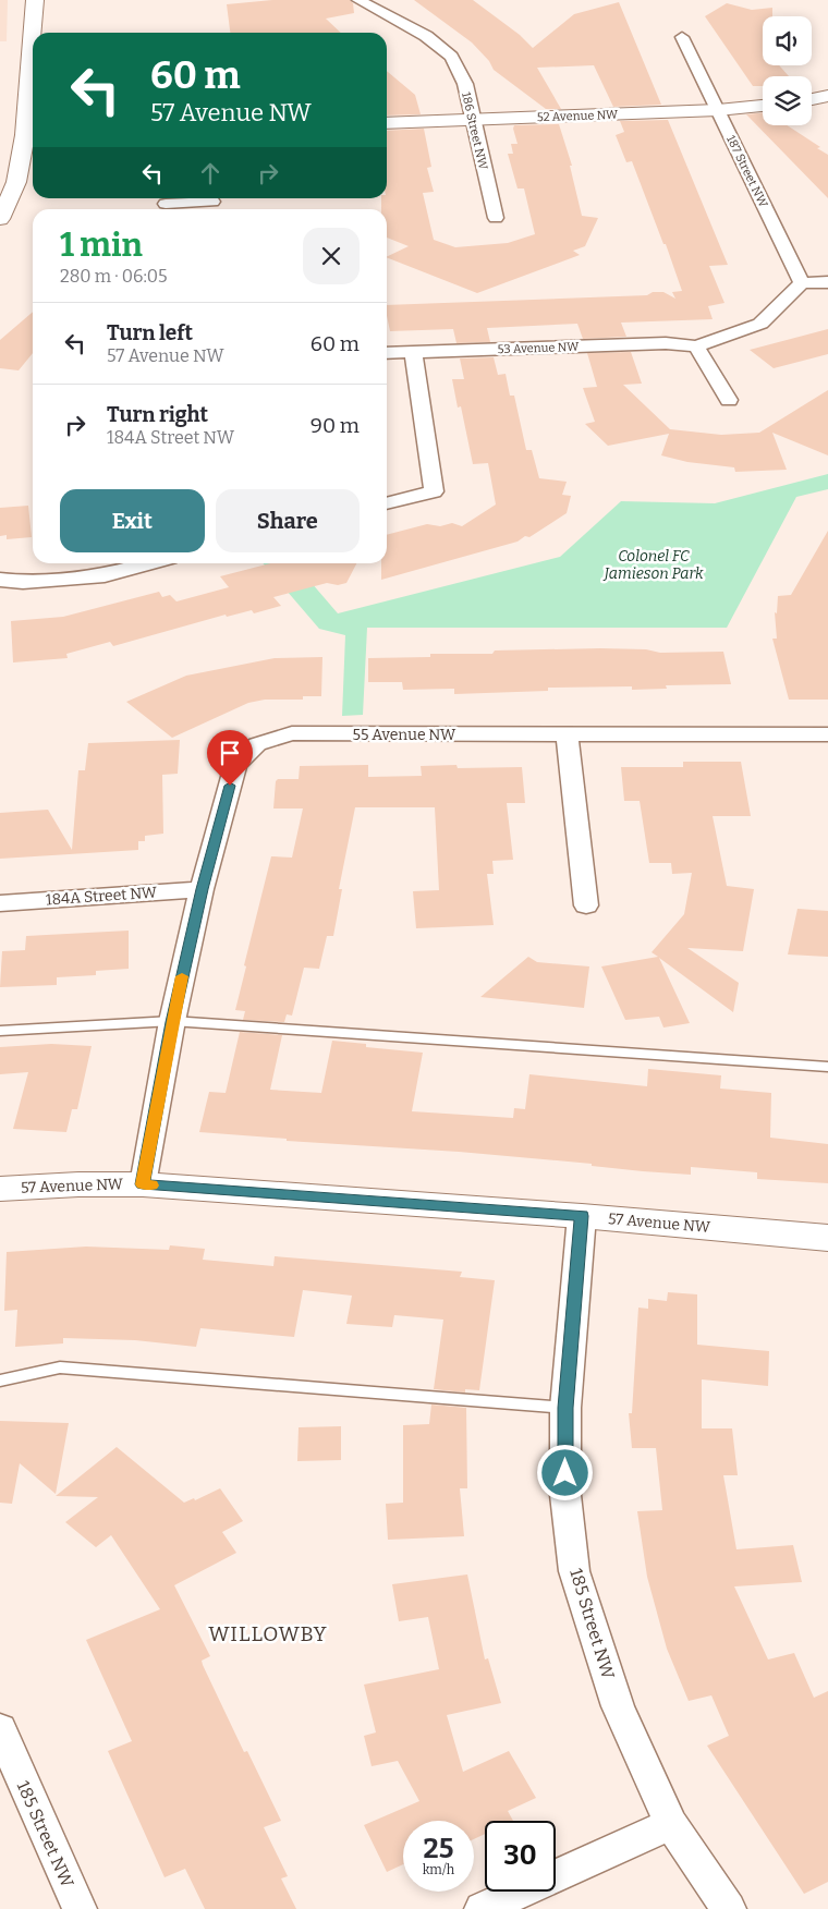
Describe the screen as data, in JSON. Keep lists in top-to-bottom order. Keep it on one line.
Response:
{"streets":{"street":["52 Avenue NW","186 Street NW","187 Street NW","53 Avenue NW","55 Avenue NW","184A Street NW","57 Avenue NW","185 Street NW"]},"crossings":[["52 Avenue NW","186 Street NW"],["52 Avenue NW","187 Street NW"],["187 Street NW","53 Avenue NW"],["55 Avenue NW","184A Street NW"],["57 Avenue NW","185 Street NW"]],"districts":["WILLOWBY"],"parks":["Colonel FC Jamieson Park"],"page":{"turn":["60 m","57 Avenue NW"],"heading":["1 min","280 m · 06:05"],"list":[{"name":"Turn left","note":"57 Avenue NW","value":"60 m"},{"name":"Turn right","note":"184A Street NW","value":"90 m"}],"buttons":["Exit","Share"],"speed":"25 km/h","limit":"30"}}
